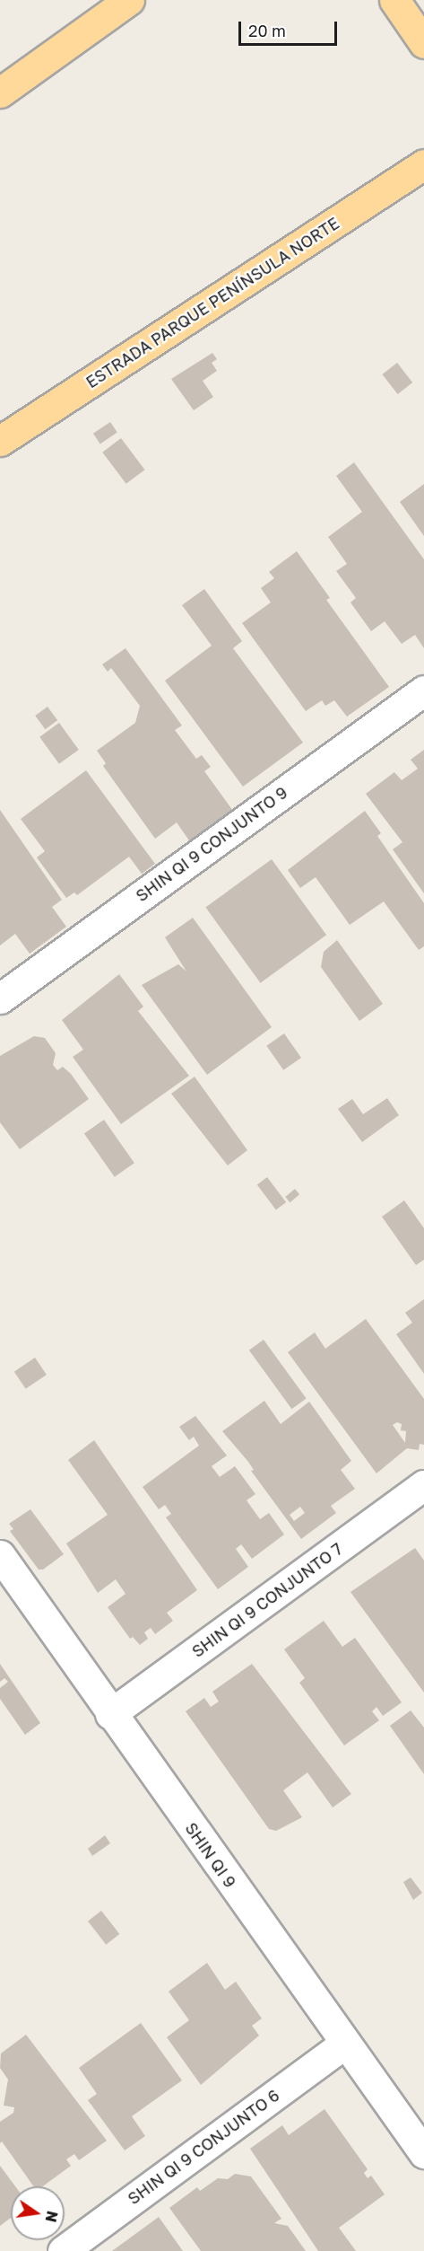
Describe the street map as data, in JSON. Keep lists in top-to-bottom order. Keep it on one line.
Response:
{"streets":{"main road":["ESTRADA PARQUE PENÍNSULA NORTE"],"street":["SHIN QI 9 CONJUNTO 9","SHIN QI 9 CONJUNTO 7","SHIN QI 9","SHIN QI 9 CONJUNTO 6"]},"crossings":[["SHIN QI 9 CONJUNTO 7","SHIN QI 9"],["SHIN QI 9","SHIN QI 9 CONJUNTO 6"]],"scale_bar":"20 m","north":"right"}
